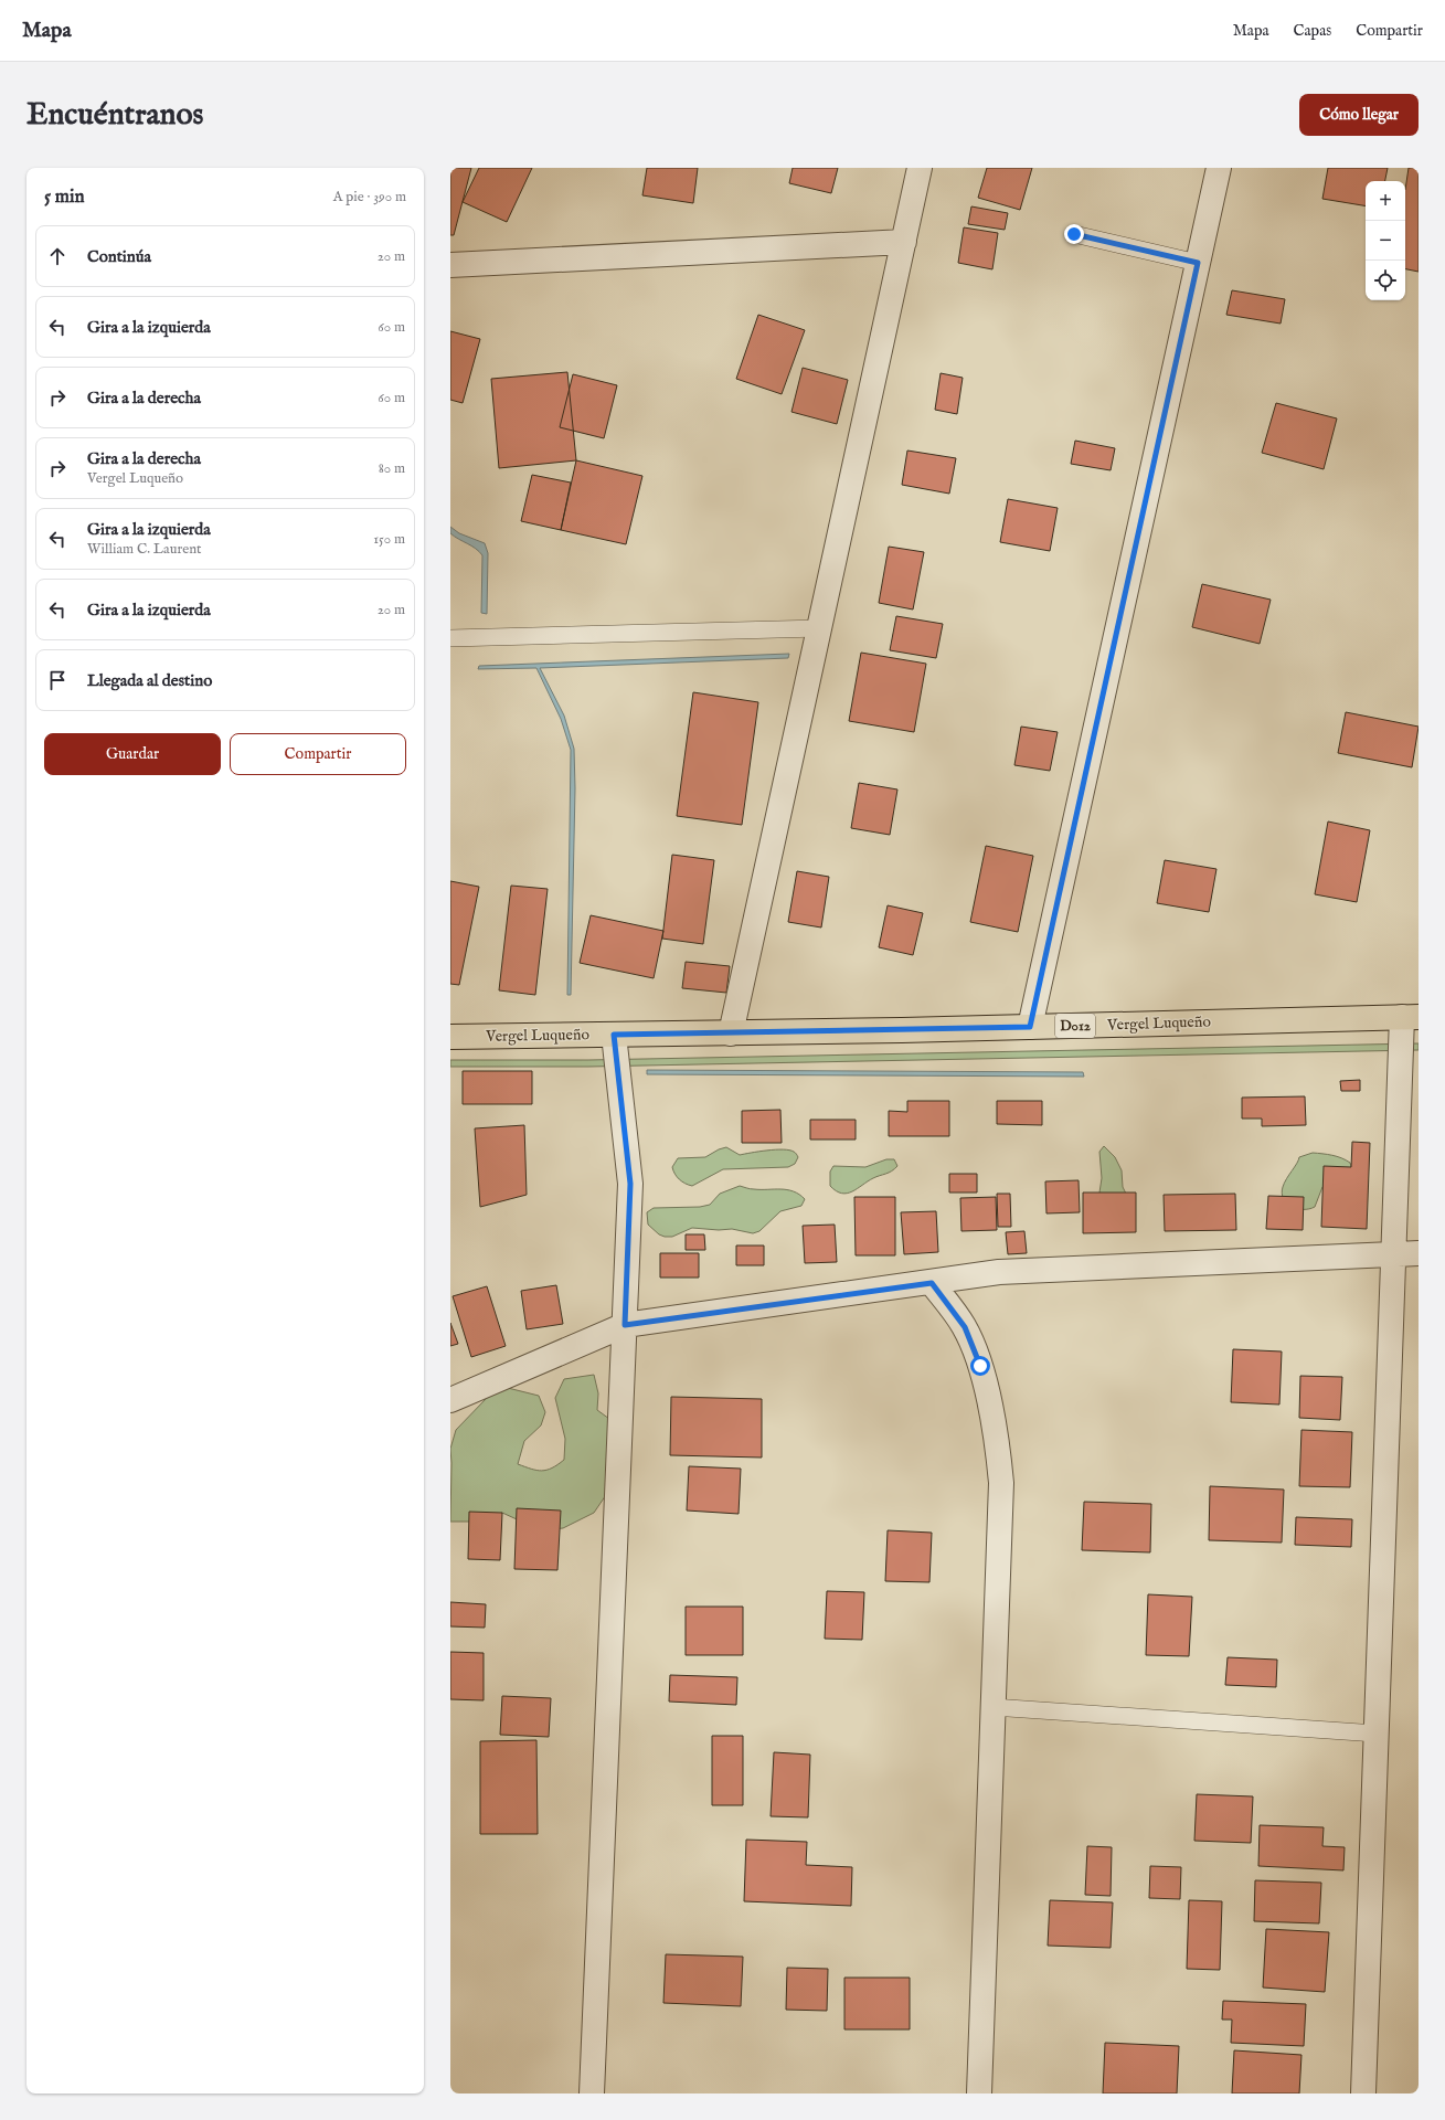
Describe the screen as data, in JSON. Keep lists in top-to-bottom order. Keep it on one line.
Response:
{"streets":{"main road":["Vergel Luqueño","D012"]},"page":{"header":"Mapa","nav":["Mapa","Capas","Compartir"],"buttons":["Cómo llegar",["Guardar","Compartir"]],"title":"Encuéntranos","heading":["5 min","A pie · 390 m"],"map_buttons":["+","−"],"list":[["Continúa","20 m"],["Gira a la izquierda","60 m"],["Gira a la derecha","60 m"],["Gira a la derecha","Vergel Luqueño","80 m"],["Gira a la izquierda","William C. Laurent","150 m"],["Gira a la izquierda","20 m"],"Llegada al destino"]}}
